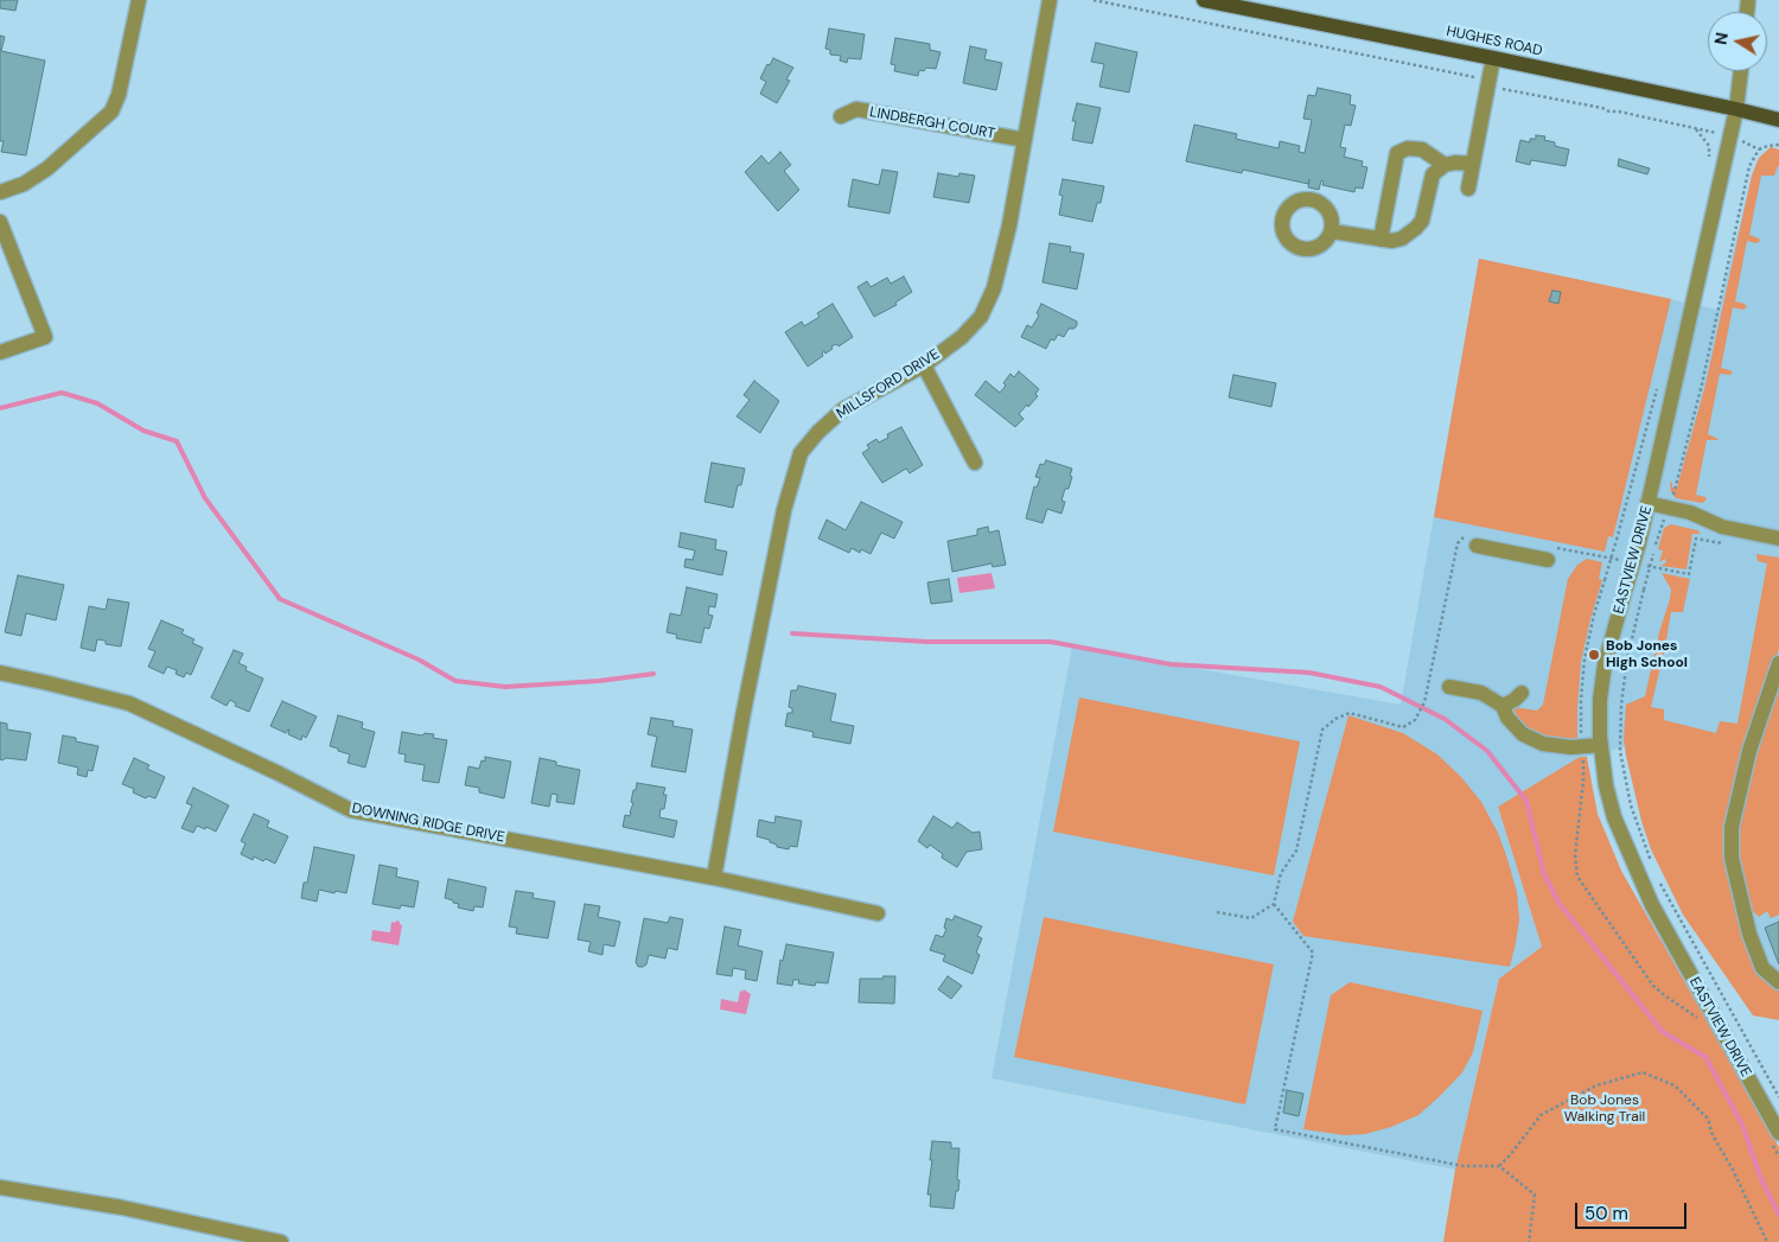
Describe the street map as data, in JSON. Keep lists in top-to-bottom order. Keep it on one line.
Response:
{"streets":{"main road":["HUGHES ROAD"],"street":["LINDBERGH COURT","MILLSFORD DRIVE","EASTVIEW DRIVE","DOWNING RIDGE DRIVE"]},"crossings":[["HUGHES ROAD","EASTVIEW DRIVE"],["LINDBERGH COURT","MILLSFORD DRIVE"],["MILLSFORD DRIVE","DOWNING RIDGE DRIVE"]],"parks":["Bob Jones Walking Trail"],"places":["Bob Jones High School"],"scale_bar":"50 m","north":"left"}
